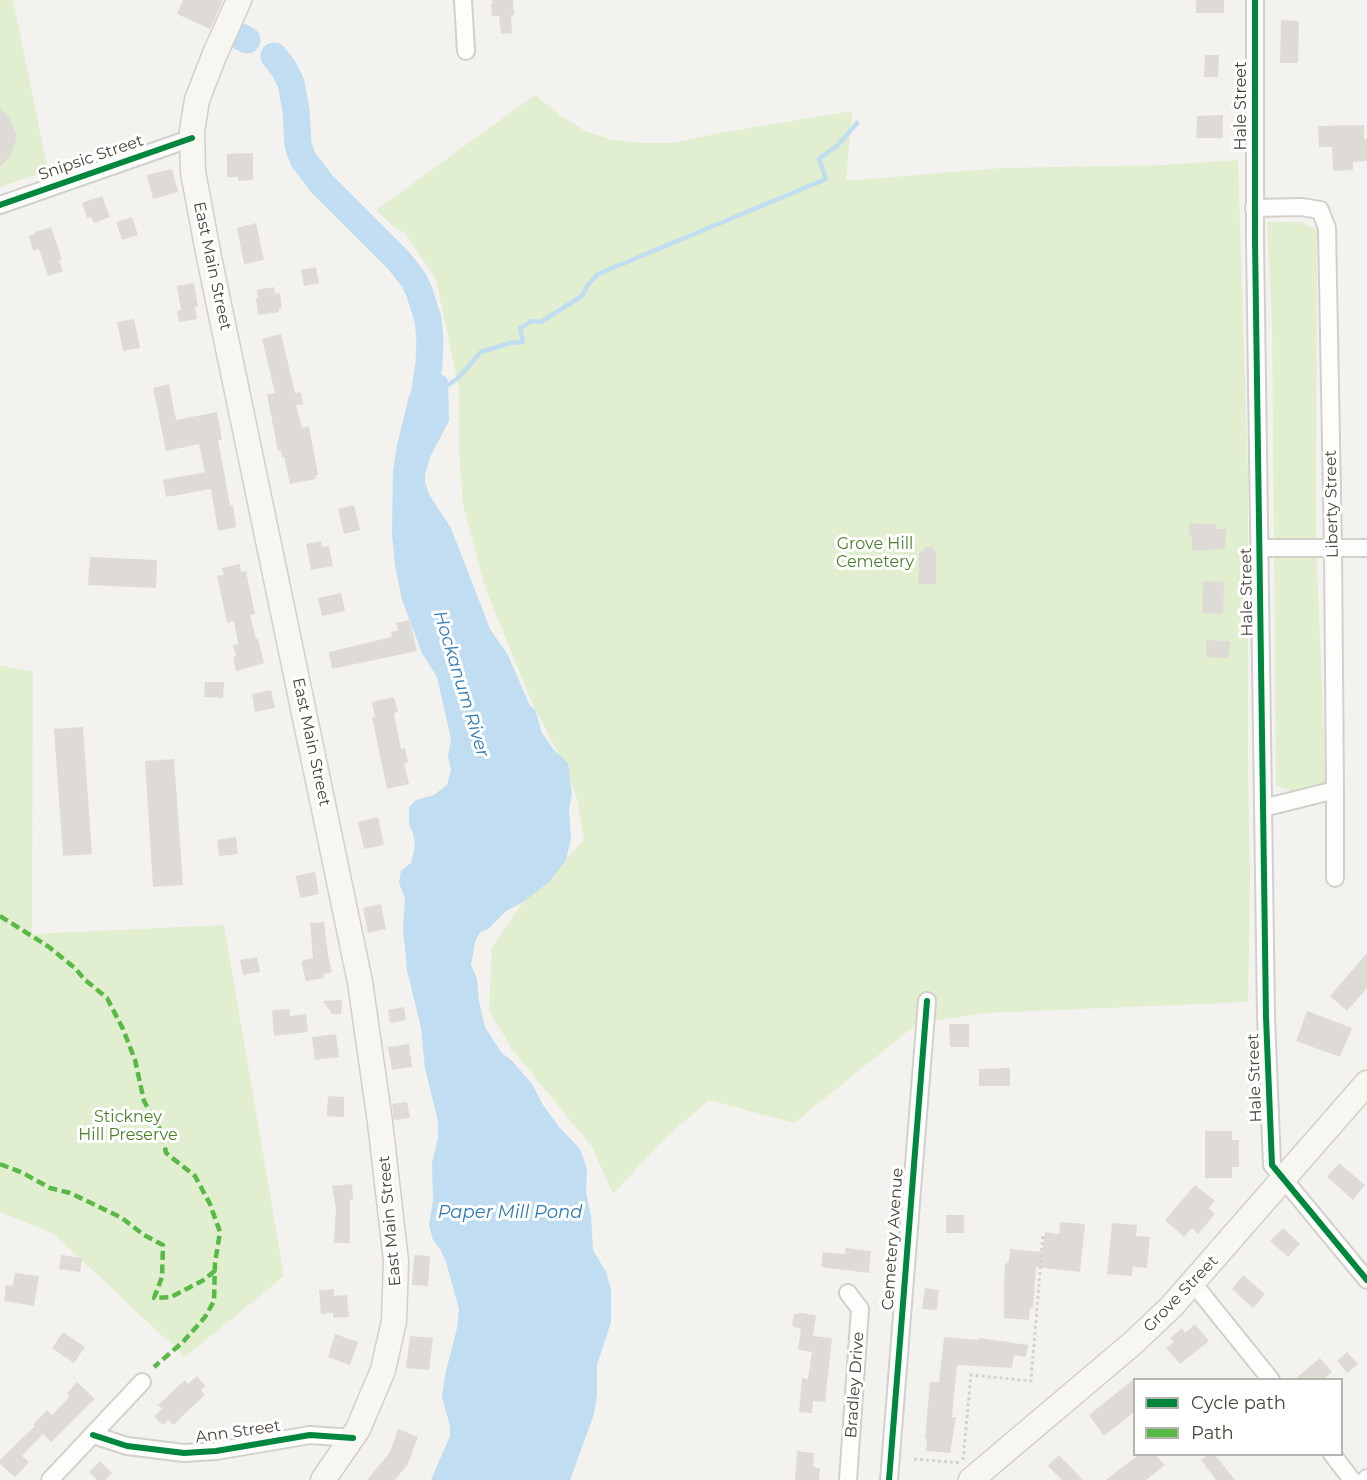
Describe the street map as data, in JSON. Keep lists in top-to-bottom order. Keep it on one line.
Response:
{"streets":{"main road":["East Main Street","Grove Street"],"street":["Hale Street","Snipsic Street","Liberty Street","Cemetery Avenue","Bradley Drive","Ann Street"]},"crossings":[["Hale Street","Liberty Street"],["Hale Street","Grove Street"],["Snipsic Street","East Main Street"],["East Main Street","Ann Street"]],"water":["Hockanum River","Paper Mill Pond"],"parks":["Grove Hill Cemetery","Stickney Hill Preserve"],"legend":["Cycle path","Path"]}
